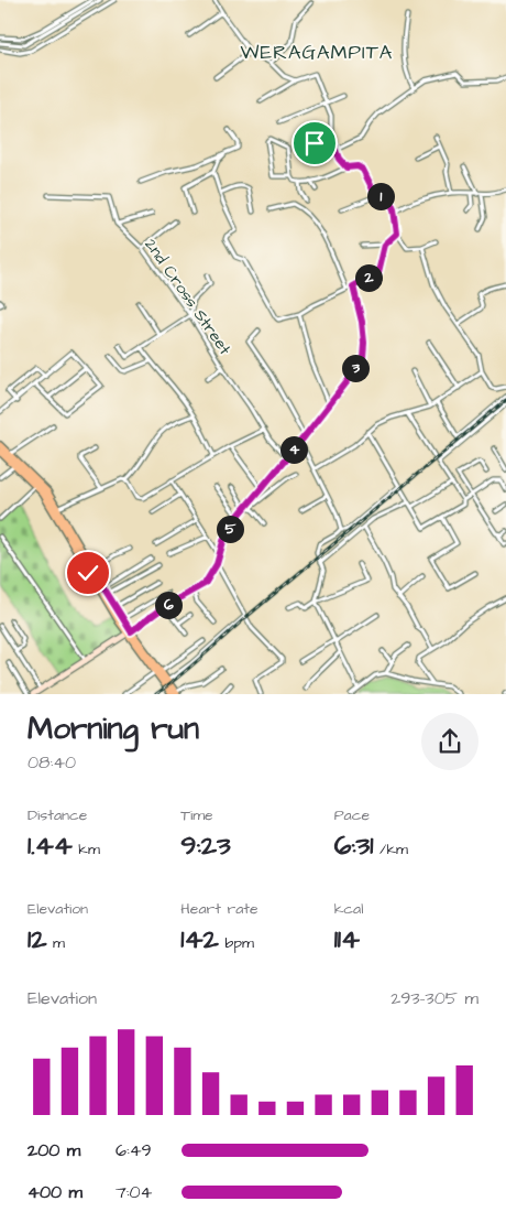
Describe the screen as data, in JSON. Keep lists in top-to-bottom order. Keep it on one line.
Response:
{"streets":{"street":["2nd Cross Street"]},"districts":["WERAGAMPITA"],"page":{"pins":["1","2","3","4","5","6"],"heading":["Morning run","08:40"],"stats":[["Distance","1.44 km"],["Time","9:23"],["Pace","6:31 /km"],["Elevation","12 m"],["Heart rate","142 bpm"],["kcal","114"]],"chart":["Elevation","293–305 m"],"list":[{"name":"200 m","note":"6:49"},{"name":"400 m","note":"7:04"}]}}
